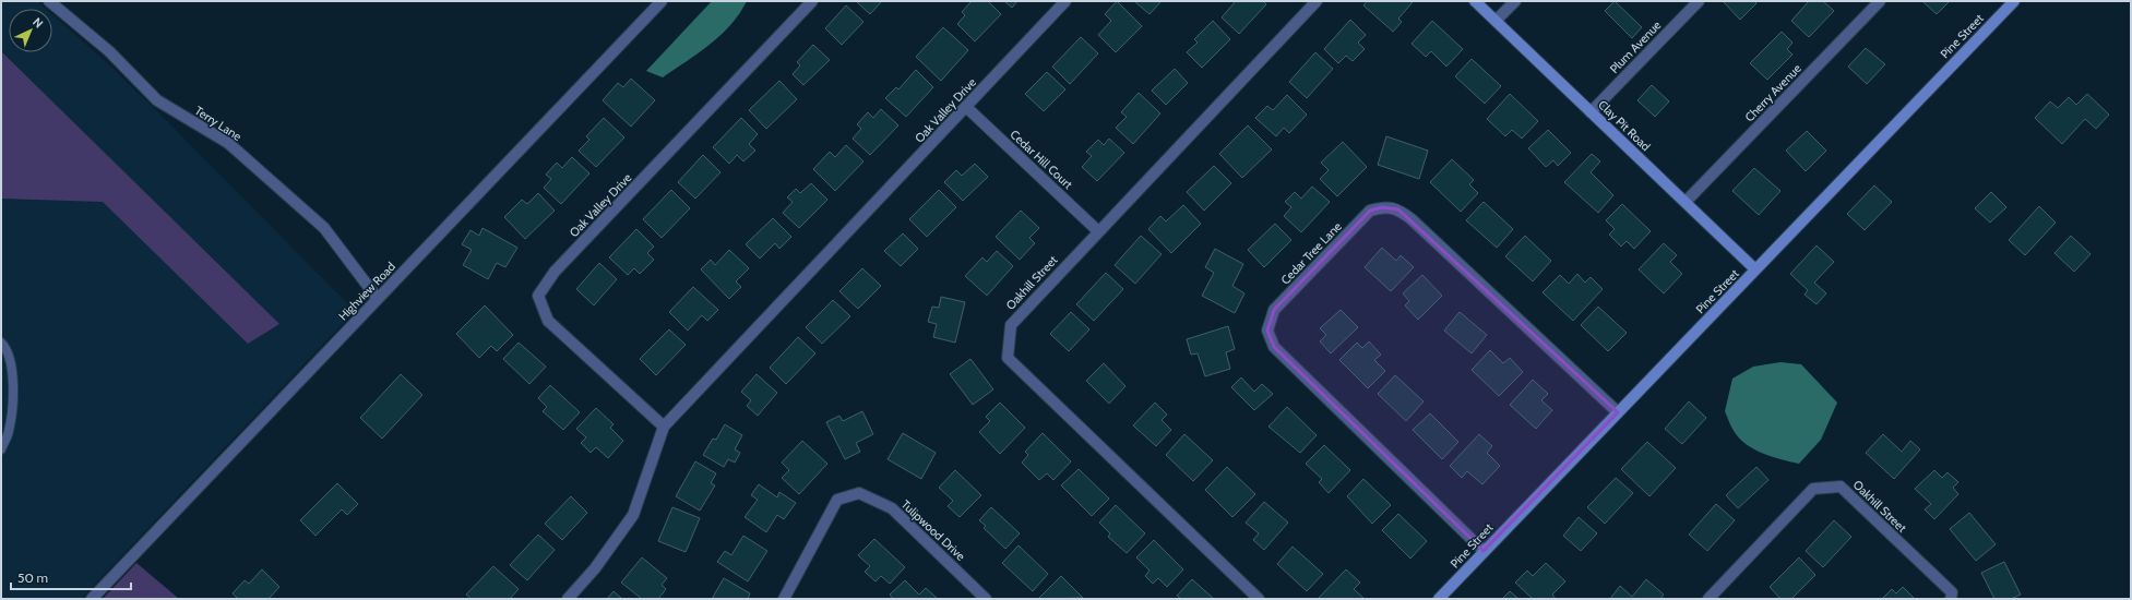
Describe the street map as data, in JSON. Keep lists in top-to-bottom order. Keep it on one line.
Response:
{"streets":{"street":["Pine Street","Plum Avenue","Cherry Avenue","Oak Valley Drive","Terry Lane","Clay Pit Road","Cedar Hill Court","Cedar Tree Lane","Oakhill Street","Highview Road","Tulipwood Drive"]},"crossings":[["Pine Street","Clay Pit Road"],["Pine Street","Cedar Tree Lane"],["Plum Avenue","Clay Pit Road"],["Cherry Avenue","Clay Pit Road"],["Oak Valley Drive","Cedar Hill Court"],["Terry Lane","Highview Road"],["Cedar Hill Court","Oakhill Street"]],"scale_bar":"50 m","north":"top right"}
